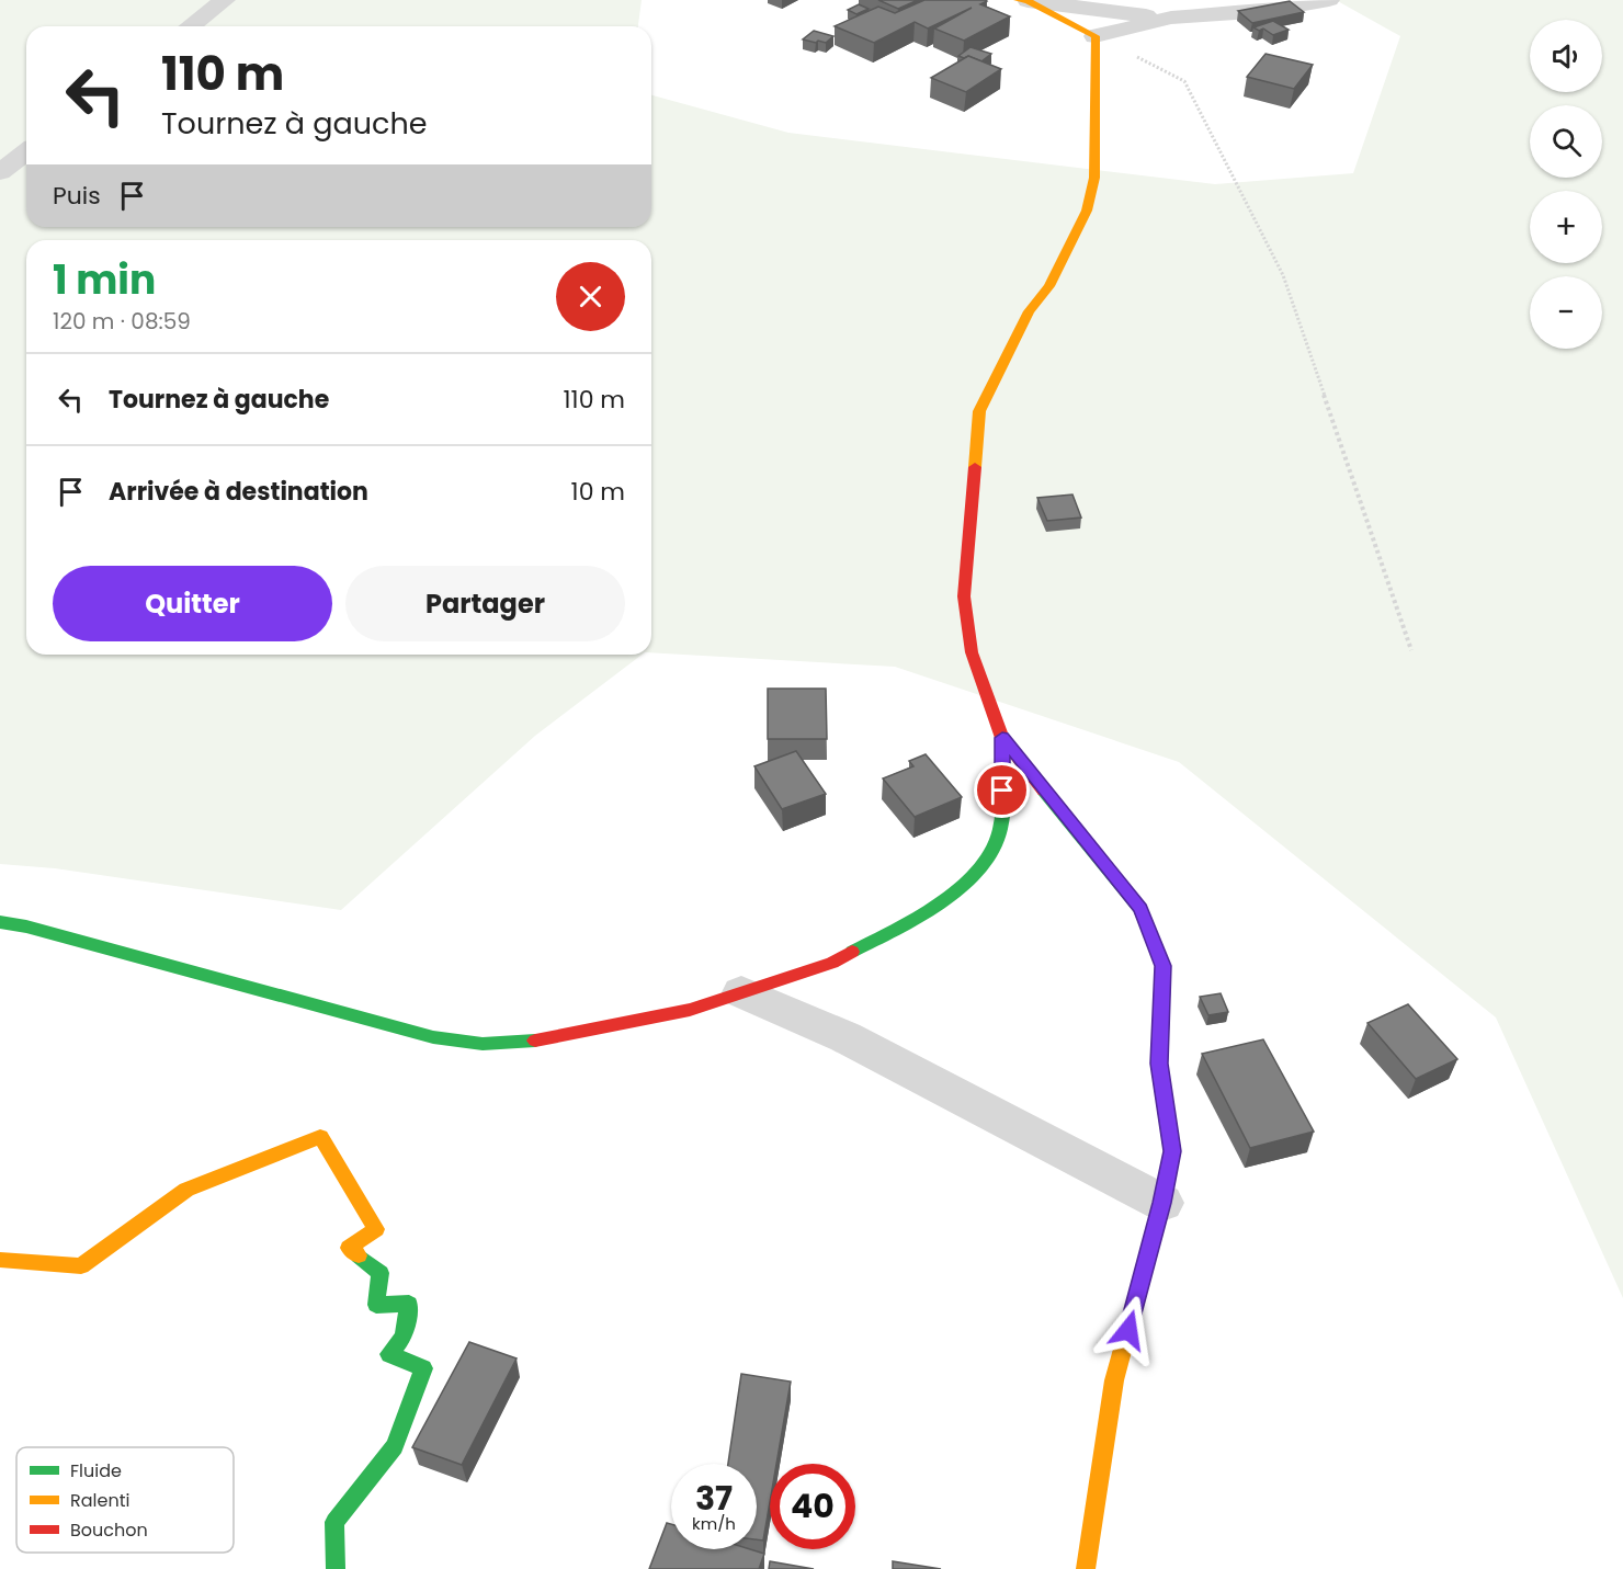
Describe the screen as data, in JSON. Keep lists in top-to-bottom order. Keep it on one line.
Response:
{"legend":["Fluide","Ralenti","Bouchon"],"page":{"map_buttons":["+","−"],"turn":["110 m","Tournez à gauche"],"then":"Puis","heading":["1 min","120 m · 08:59"],"list":[{"name":"Tournez à gauche","value":"110 m"},{"name":"Arrivée à destination","value":"10 m"}],"buttons":["Quitter","Partager"],"speed":"37 km/h","limit":"40"}}
